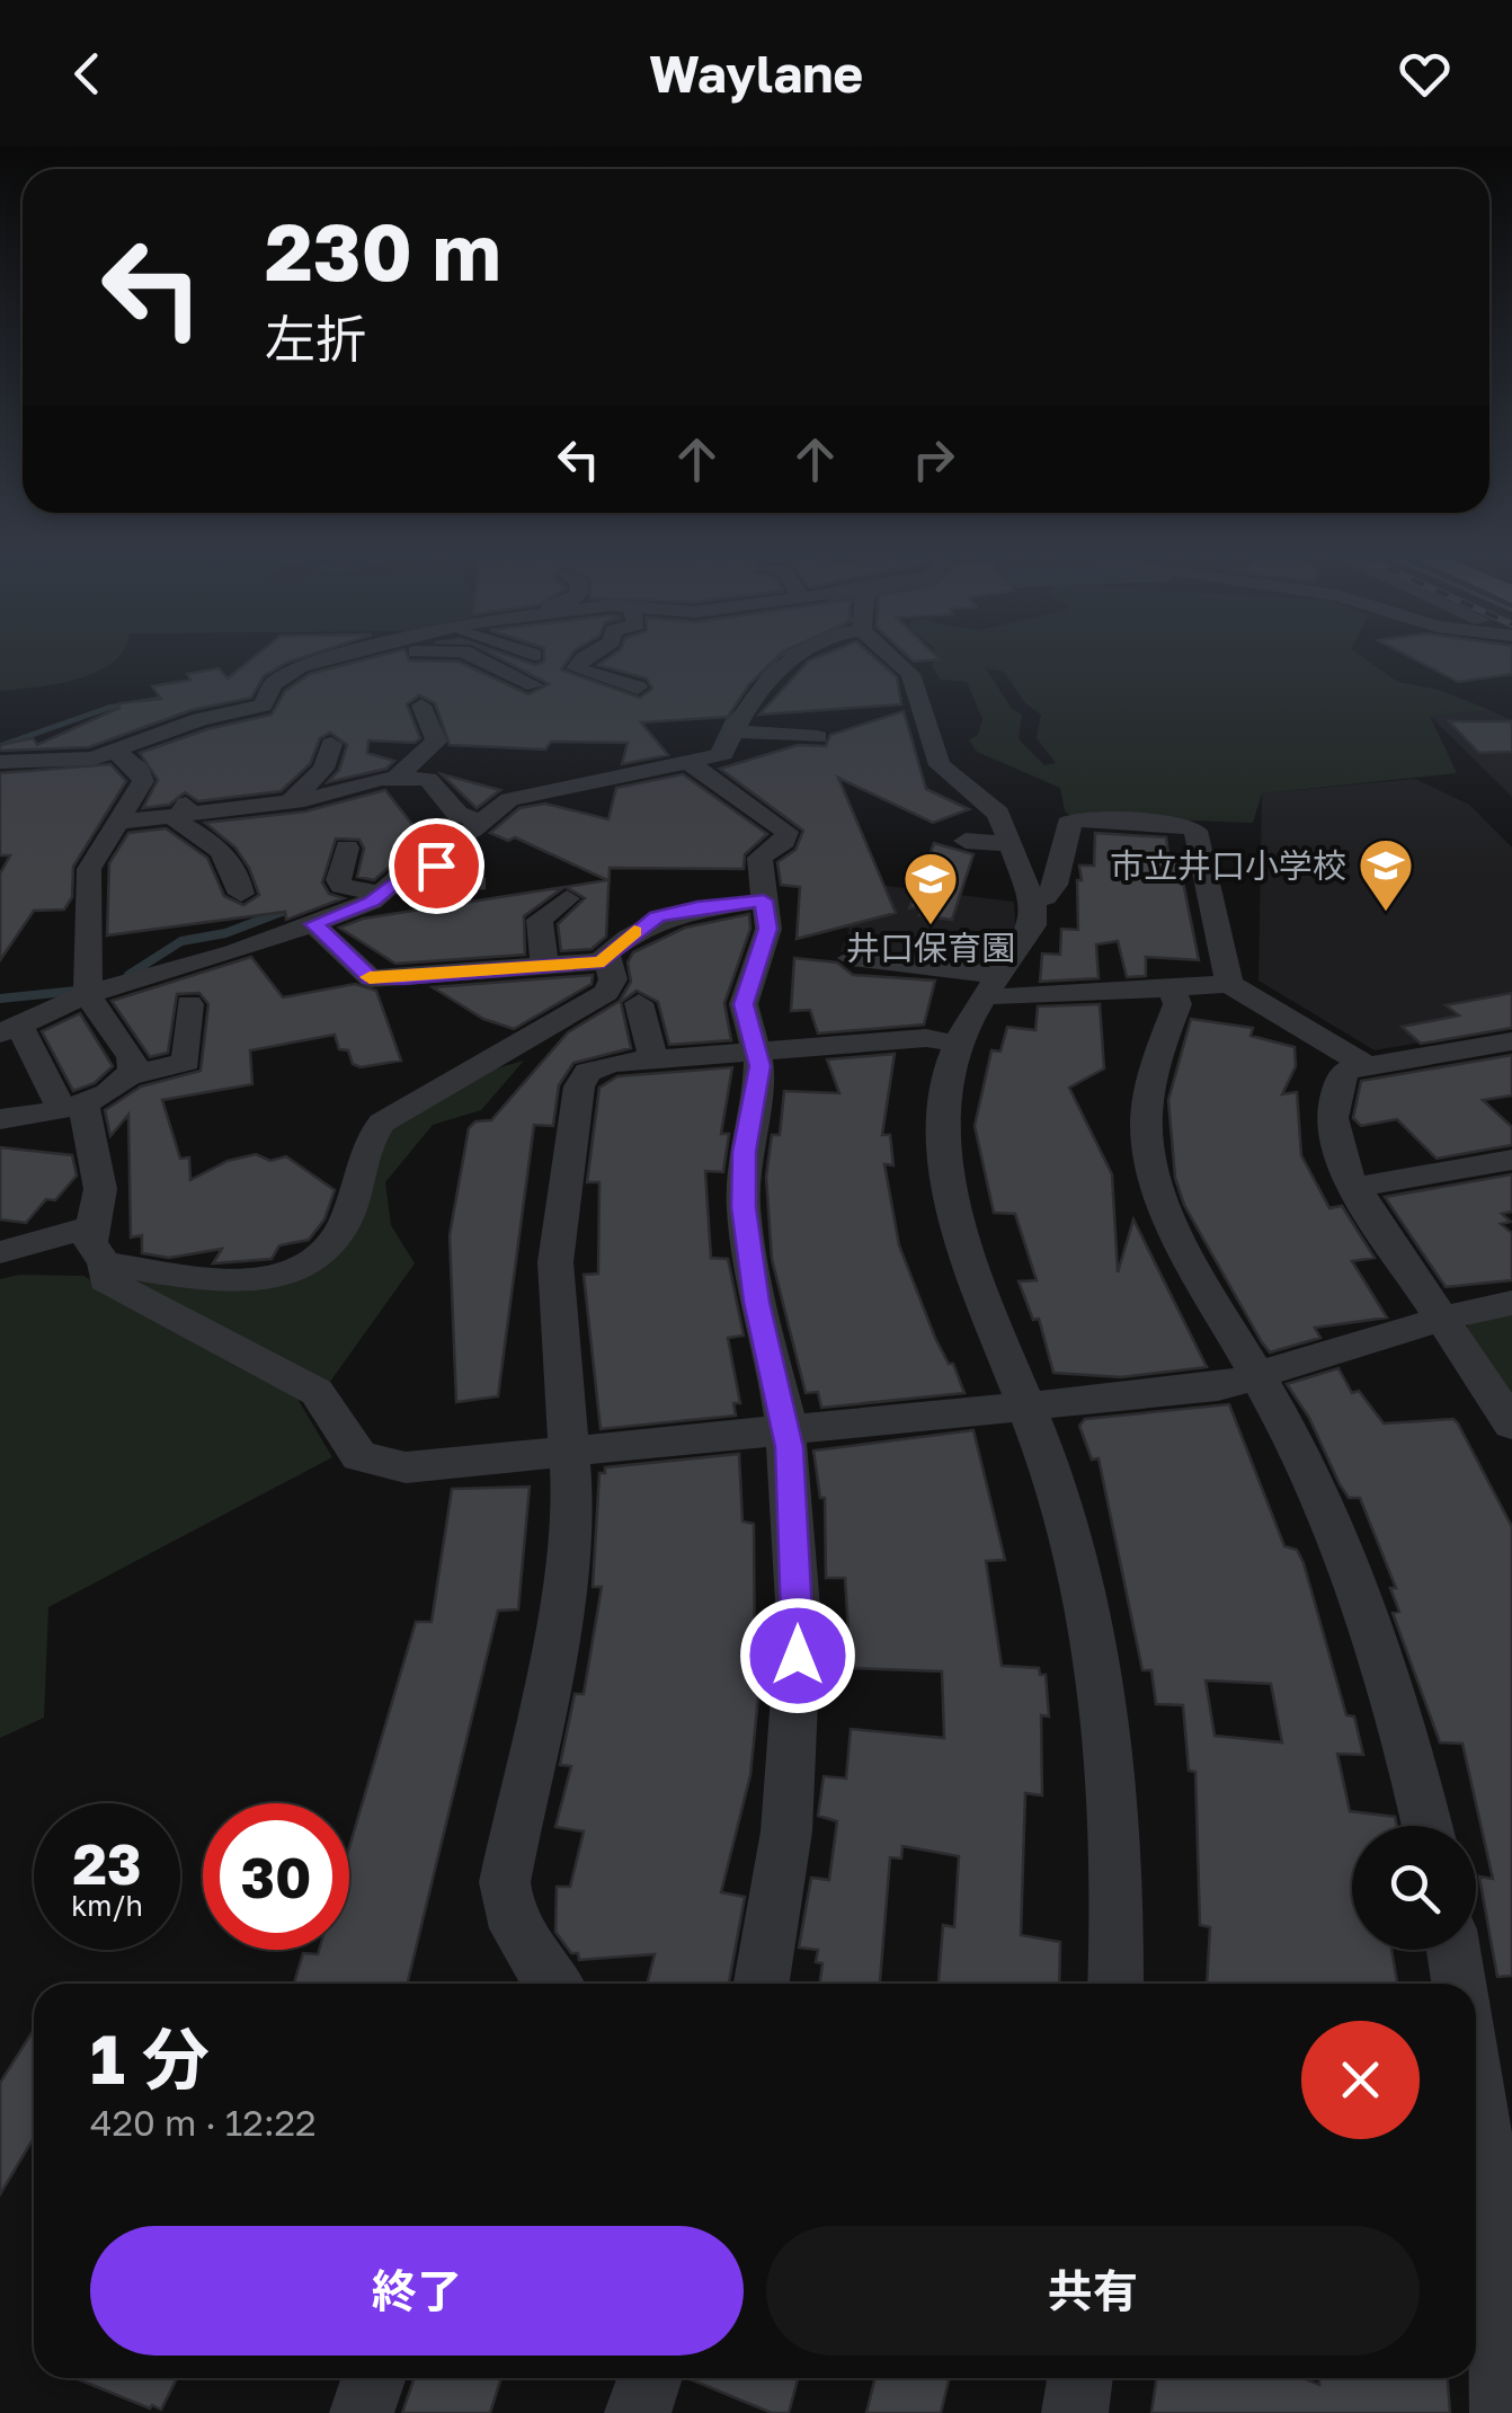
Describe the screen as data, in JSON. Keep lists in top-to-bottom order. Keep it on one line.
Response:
{"places":{"school or university":["市立井口小学校","井口保育園"]},"page":{"header":"Waylane","turn":["230 m","左折"],"speed":"23 km/h","limit":"30","heading":["1 分","420 m · 12:22"],"buttons":["終了","共有"]}}
